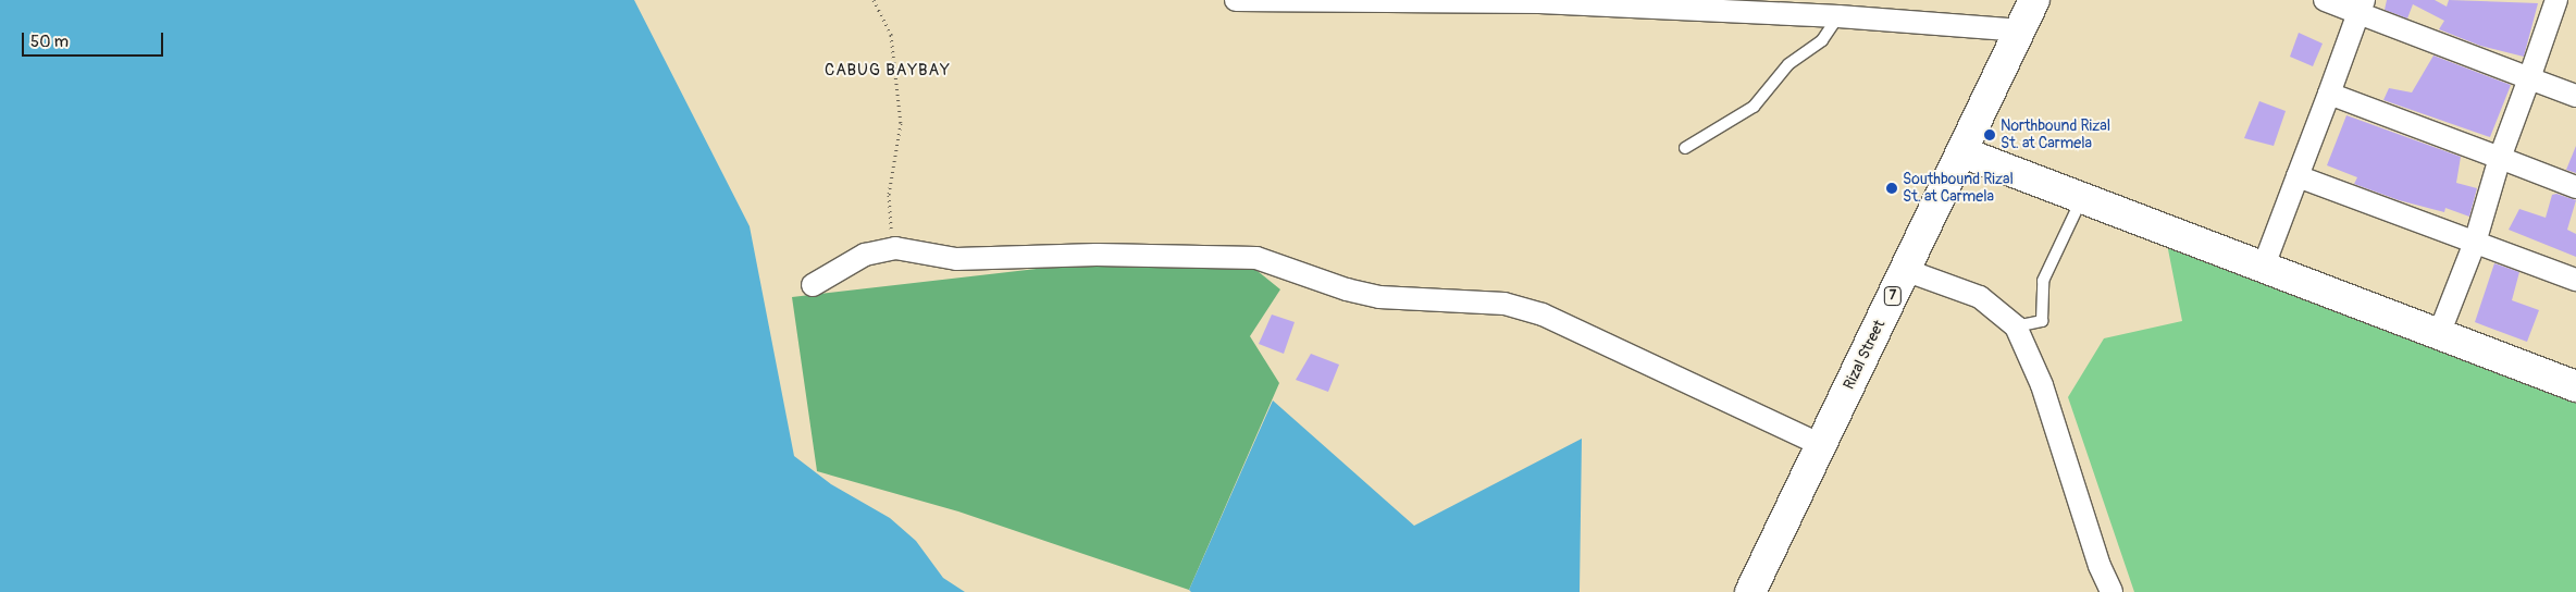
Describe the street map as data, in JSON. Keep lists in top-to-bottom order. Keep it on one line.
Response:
{"streets":{"main road":["7","Rizal Street"]},"districts":["CABUG BAYBAY"],"places":["Northbound Rizal St. at Carmela","Southbound Rizal St. at Carmela"],"scale_bar":"50 m"}
